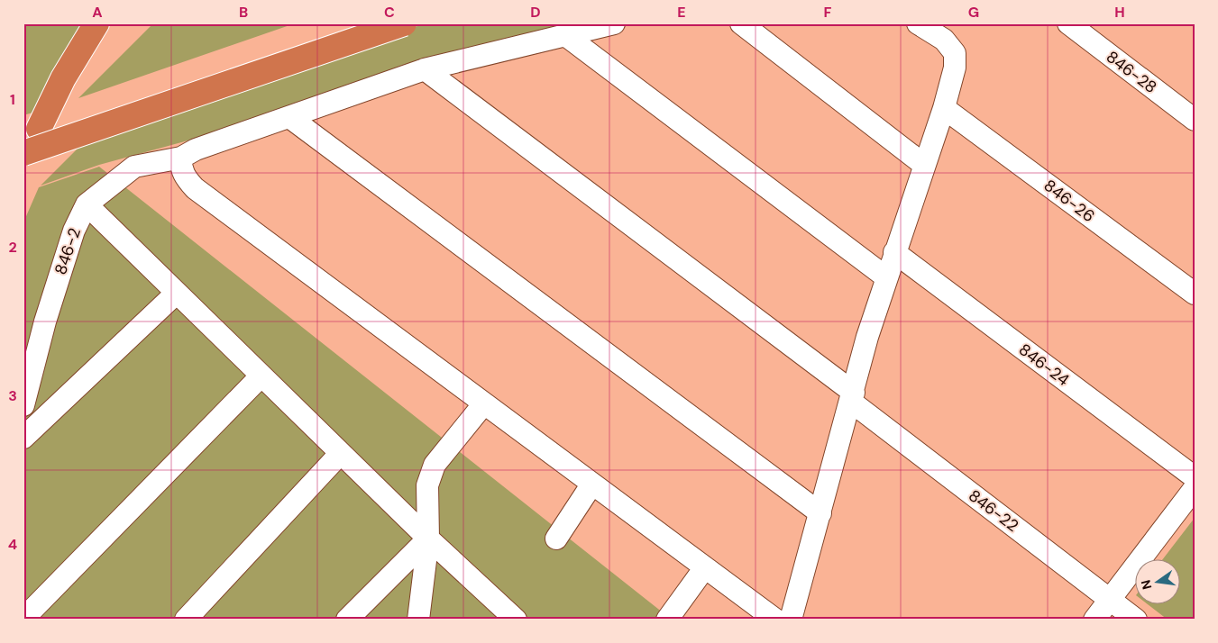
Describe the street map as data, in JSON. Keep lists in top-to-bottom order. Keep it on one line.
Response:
{"streets":{"street":["846-28","846-26","846-2","846-24","846-22"]},"crossings":[["846-2","846-22"]],"north":"left","grid":{"columns":["A","B","C","D","E","F","G","H"],"rows":["1","2","3","4"]}}
